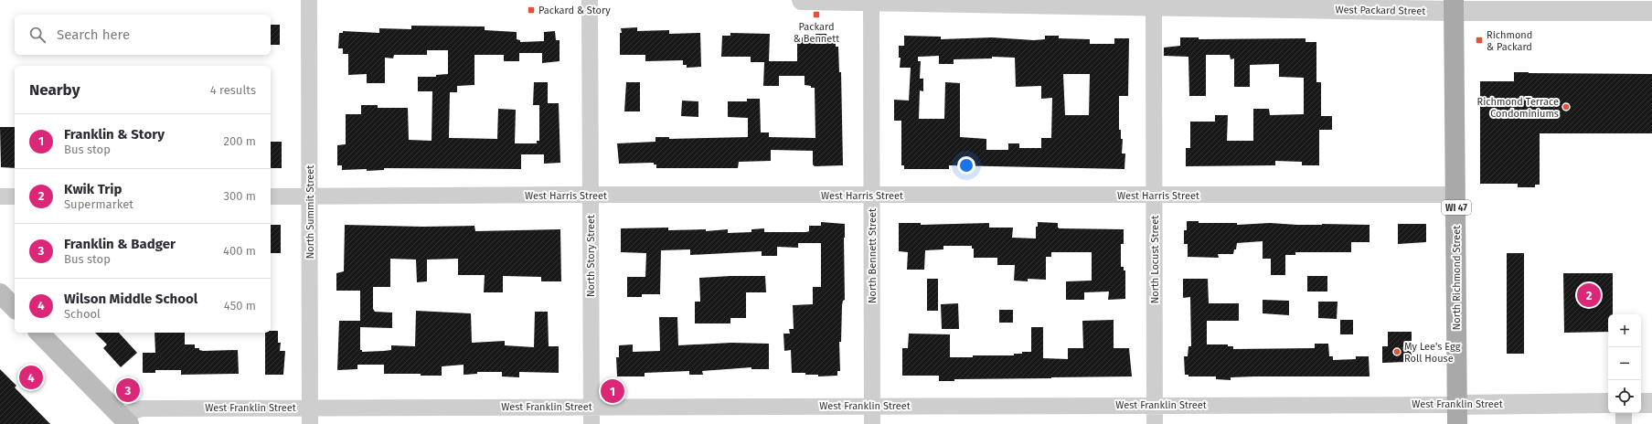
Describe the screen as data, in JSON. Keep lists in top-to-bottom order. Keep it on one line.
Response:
{"streets":{"main road":["WI 47","North Richmond Street"],"street":["West Packard Street","West Harris Street","North Summit Street","North Story Street","North Bennett Street","North Locust Street","West Franklin Street"]},"crossings":[["West Packard Street","North Bennett Street"],["West Packard Street","North Locust Street"],["West Packard Street","North Richmond Street"],["West Harris Street","North Summit Street"],["West Harris Street","North Story Street"],["West Harris Street","North Bennett Street"],["West Harris Street","North Locust Street"],["West Harris Street","North Richmond Street"],["North Summit Street","West Franklin Street"],["North Story Street","West Franklin Street"],["North Bennett Street","West Franklin Street"],["North Locust Street","West Franklin Street"],["North Richmond Street","West Franklin Street"]],"places":{"transit":["Packard & Story","Packard & Bennett","Richmond & Packard"],"other":["Richmond Terrace Condominiums","My Lee's Egg Roll House"]},"page":{"search":"Search here","heading":["Nearby","4 results"],"list":[{"mark":"1","name":"Franklin & Story","note":"Bus stop","value":"200 m"},{"mark":"2","name":"Kwik Trip","note":"Supermarket","value":"300 m"},{"mark":"3","name":"Franklin & Badger","note":"Bus stop","value":"400 m"},{"mark":"4","name":"Wilson Middle School","note":"School","value":"450 m"}],"pins":["2","4","3","1"],"map_buttons":["+","−"]}}
